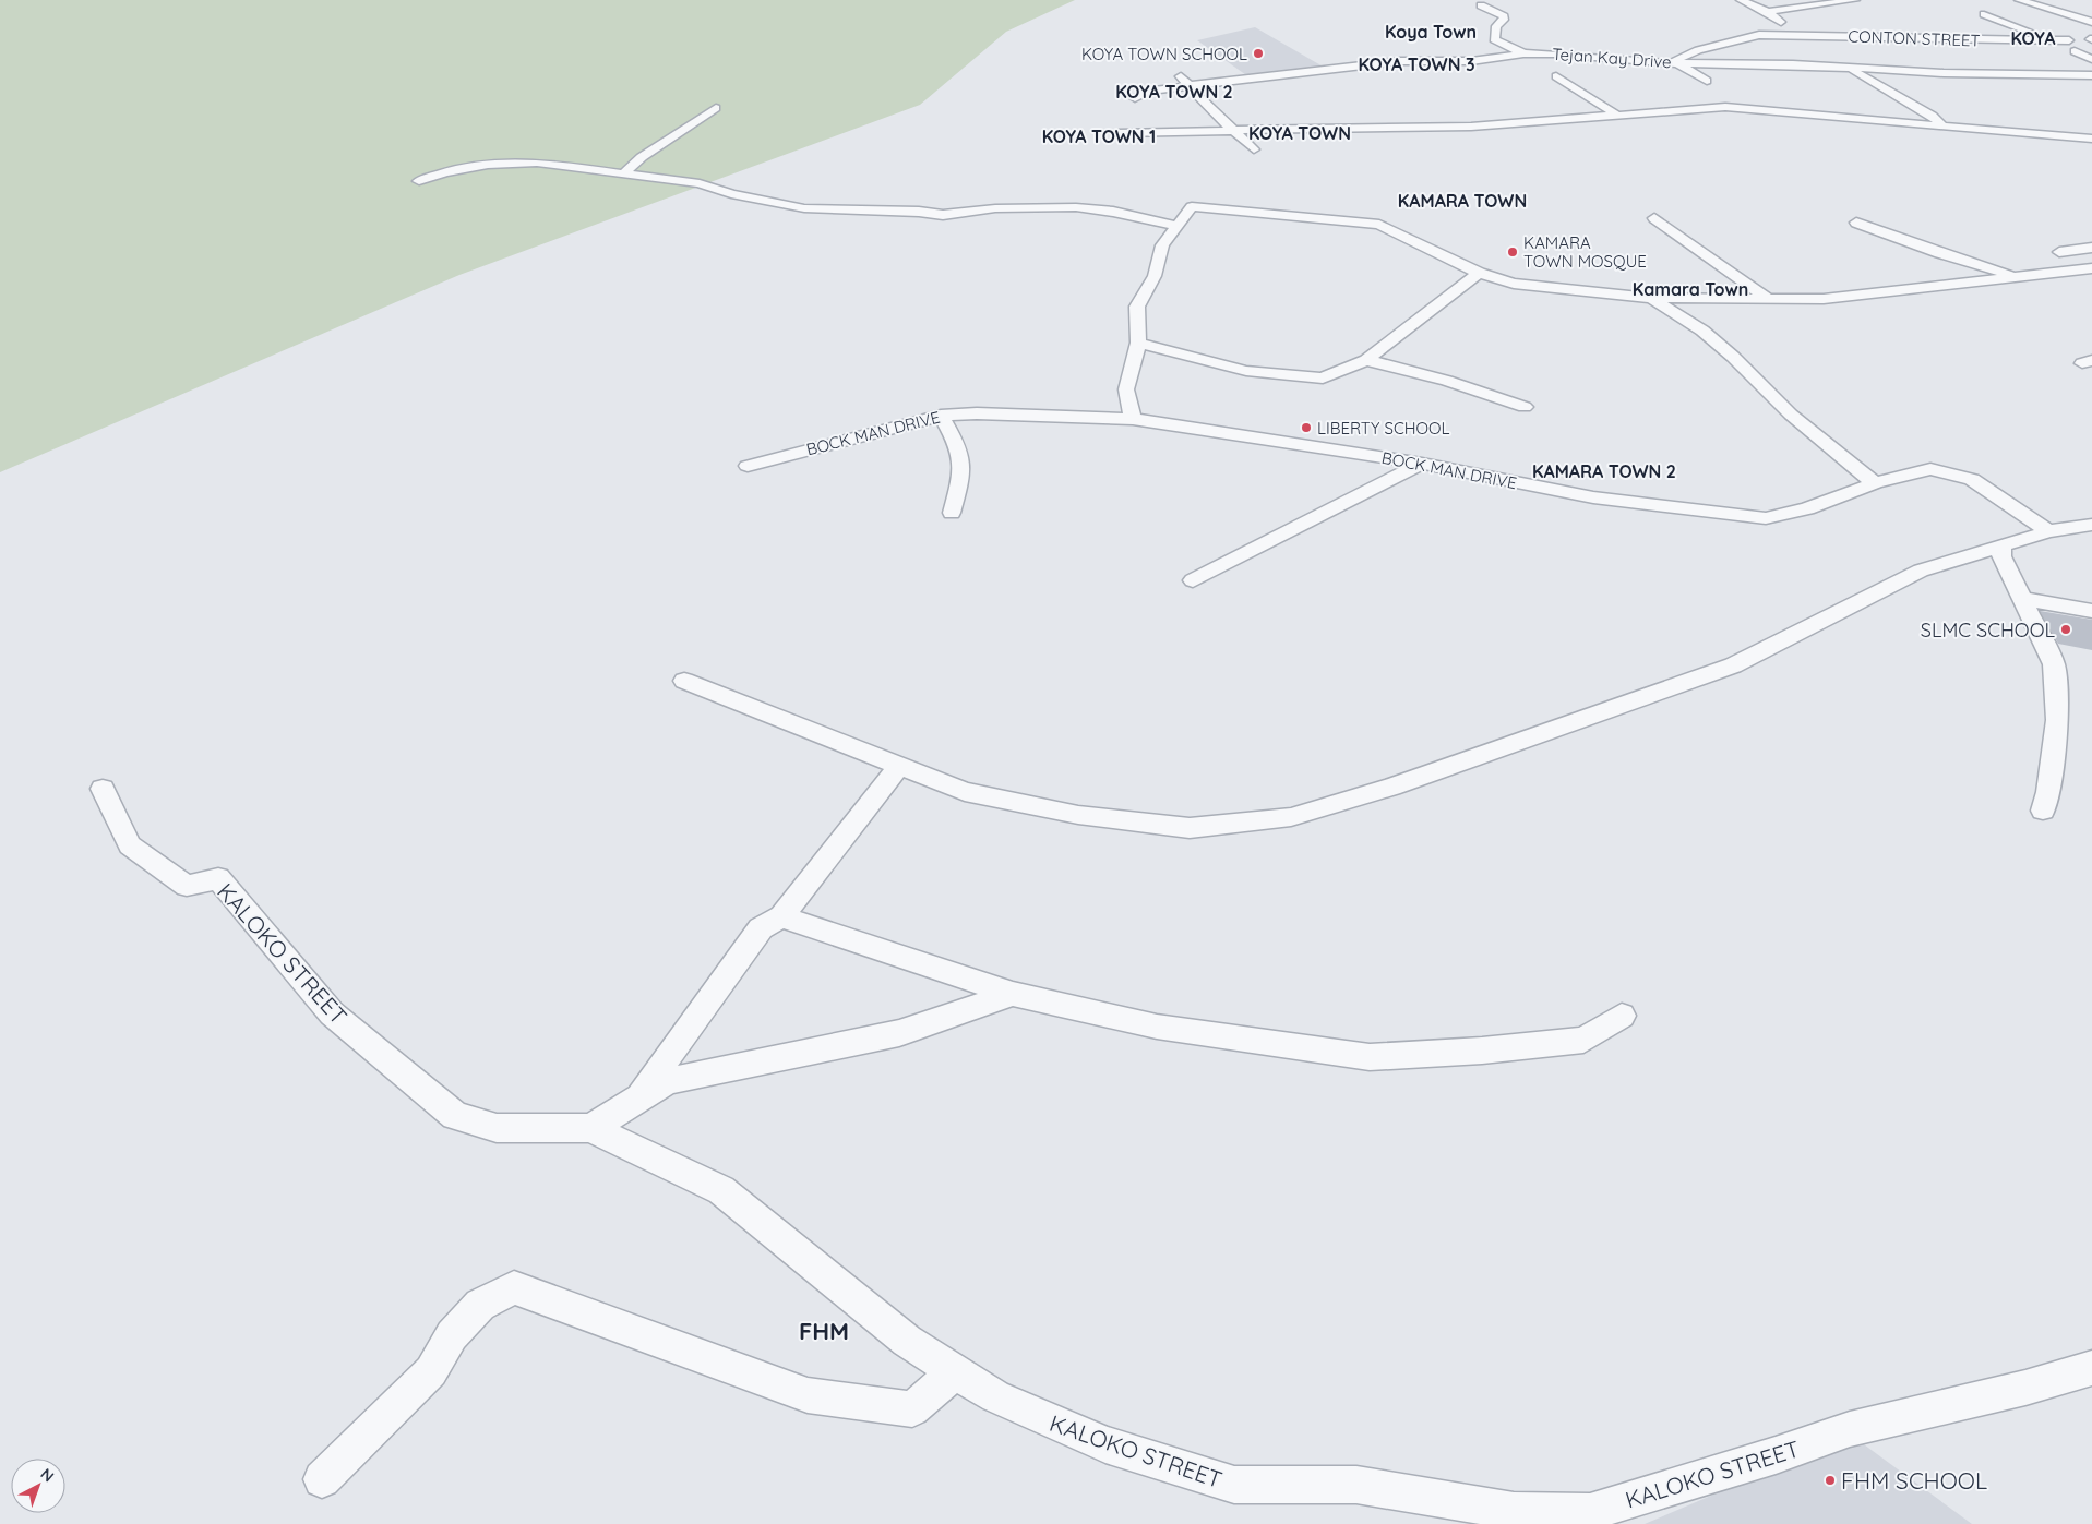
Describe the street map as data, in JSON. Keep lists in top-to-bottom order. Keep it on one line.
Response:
{"streets":{"street":["CONTON STREET","Tejan Kay Drive","BOCK MAN DRIVE","KALOKO STREET"]},"crossings":[["CONTON STREET","Tejan Kay Drive"]],"districts":["Koya Town","KOYA","KOYA TOWN 3","KOYA TOWN 2","KOYA TOWN","KOYA TOWN 1","KAMARA TOWN","Kamara Town","KAMARA TOWN 2","FHM"],"places":["KOYA TOWN SCHOOL","KAMARA TOWN MOSQUE","LIBERTY SCHOOL","SLMC SCHOOL","FHM SCHOOL"],"north":"top right"}
